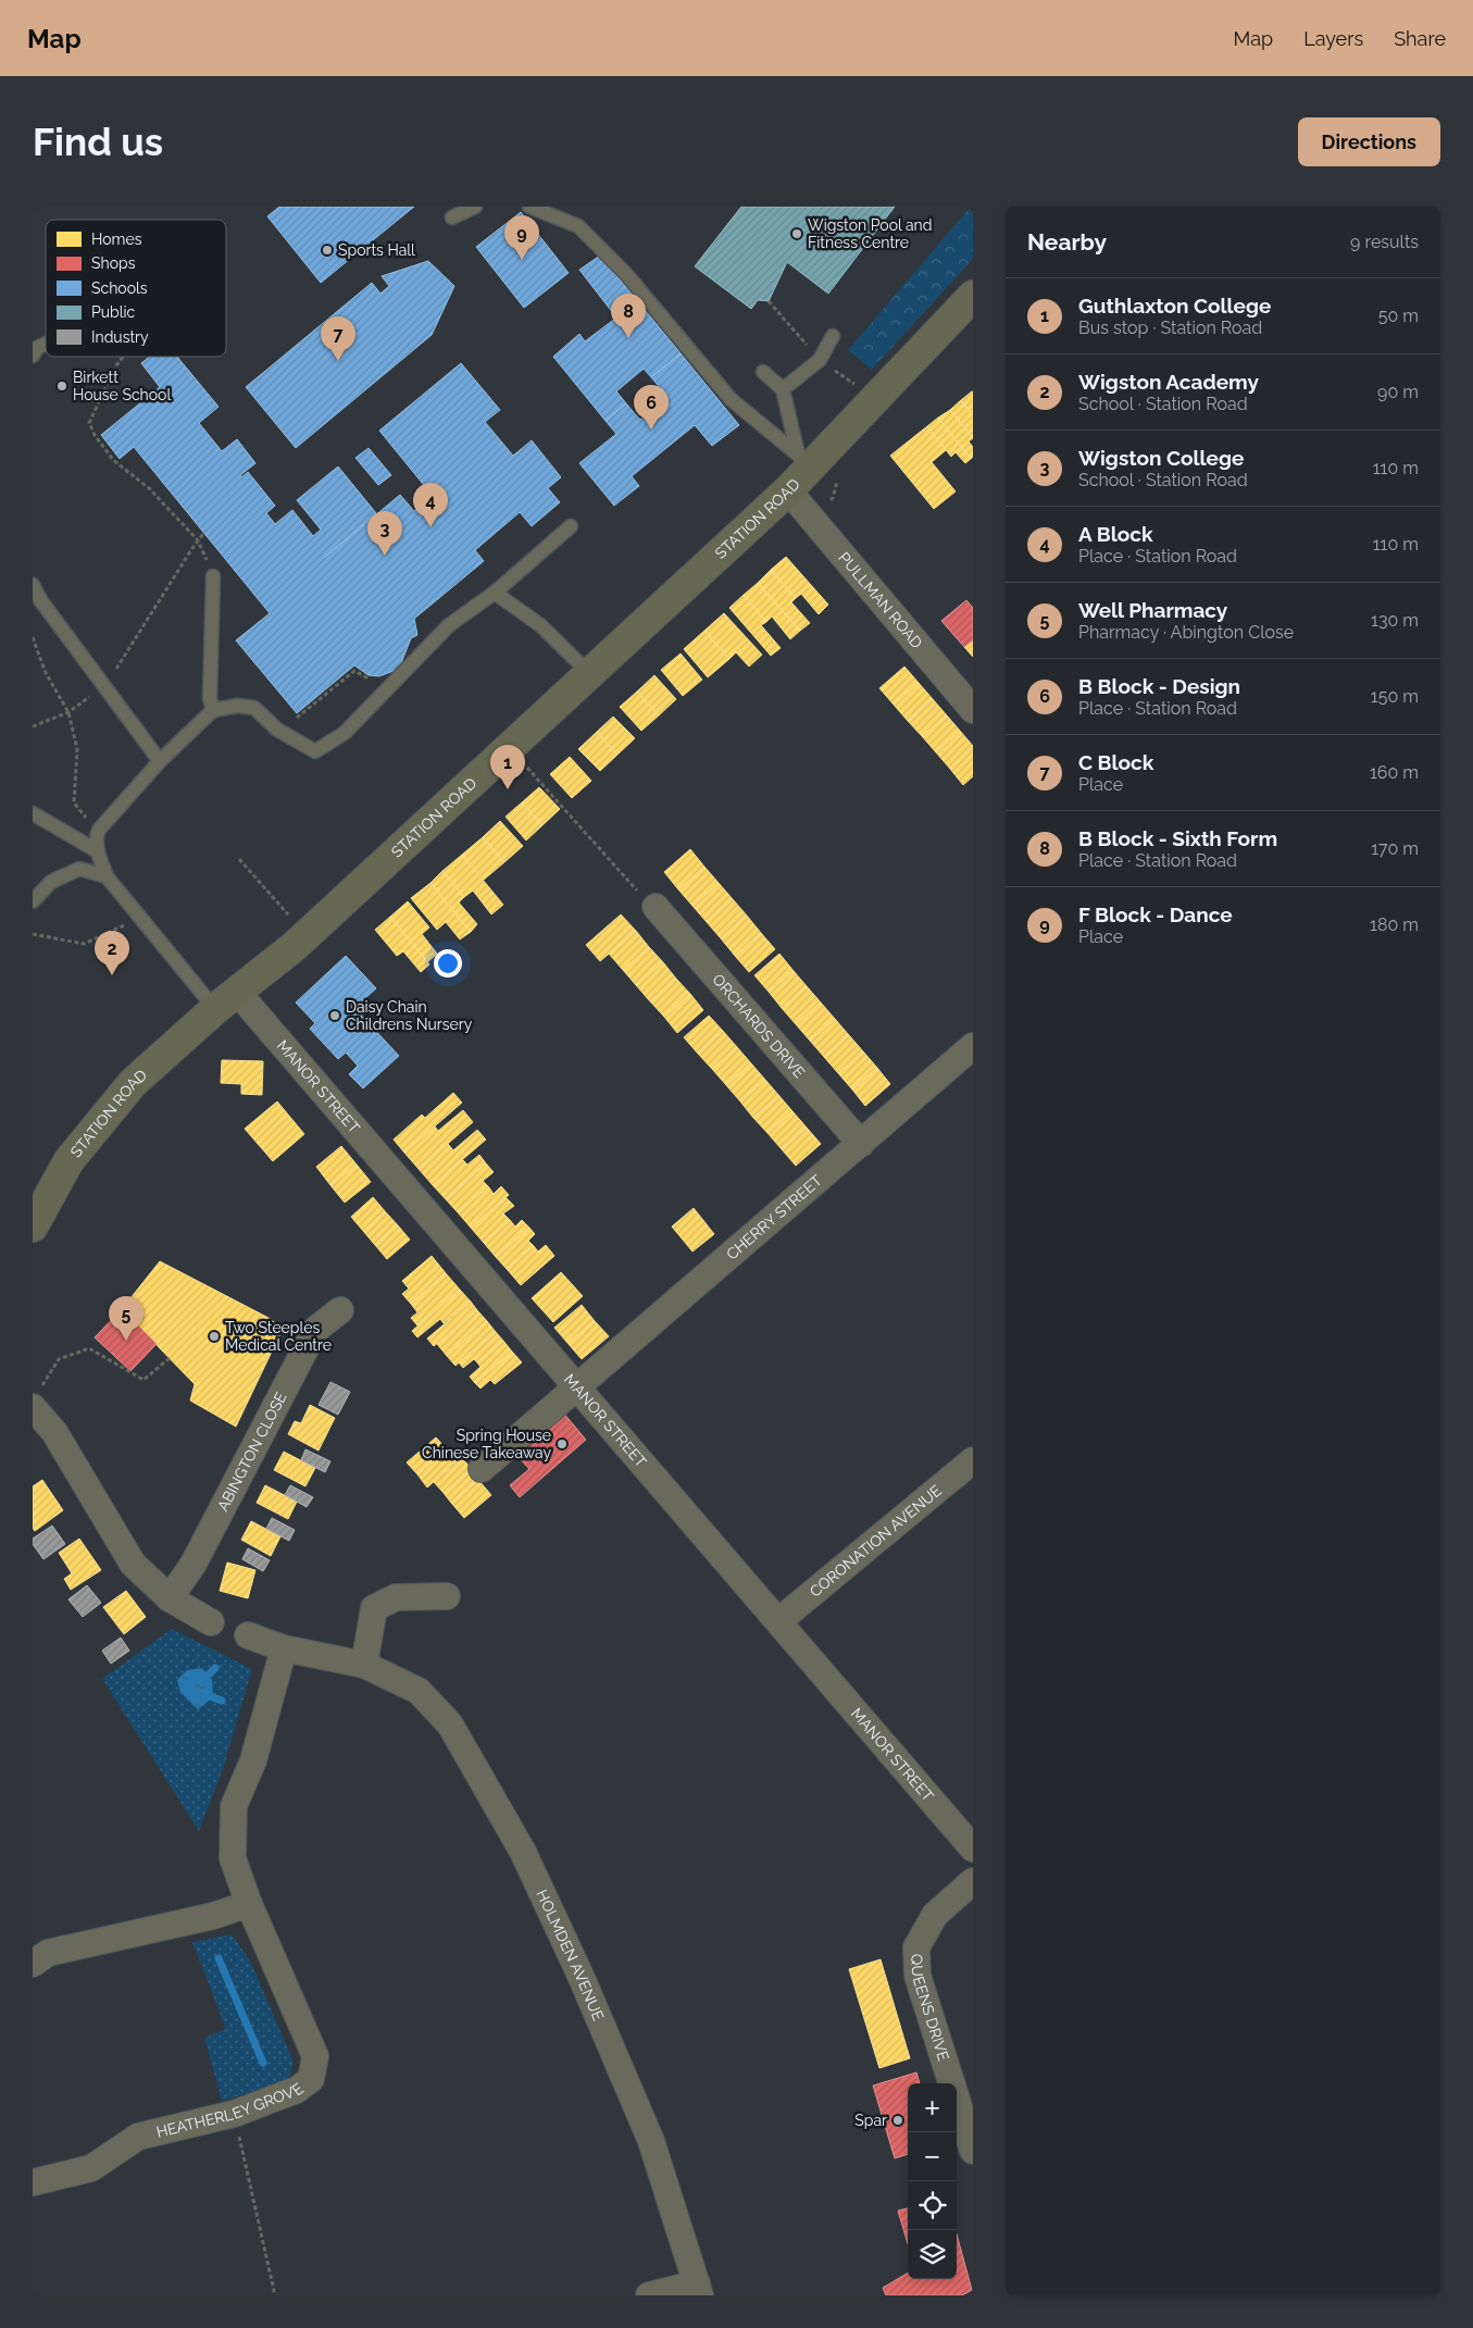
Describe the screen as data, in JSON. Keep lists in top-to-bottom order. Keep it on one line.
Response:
{"streets":{"main road":["STATION ROAD"],"street":["PULLMAN ROAD","ORCHARDS DRIVE","MANOR STREET","CHERRY STREET","ABINGTON CLOSE","CORONATION AVENUE","HOLMDEN AVENUE","QUEENS DRIVE","HEATHERLEY GROVE"]},"crossings":[["STATION ROAD","PULLMAN ROAD"],["STATION ROAD","MANOR STREET"],["ORCHARDS DRIVE","CHERRY STREET"],["MANOR STREET","CHERRY STREET"],["MANOR STREET","CORONATION AVENUE"],["HOLMDEN AVENUE","HEATHERLEY GROVE"]],"places":["Wigston Pool and Fitness Centre","Sports Hall","Birkett House School","Daisy Chain Childrens Nursery","Two Steeples Medical Centre","Spring House Chinese Takeaway","Spar"],"legend":["Homes","Shops","Schools","Public","Industry"],"page":{"header":"Map","nav":["Map","Layers","Share"],"buttons":"Directions","title":"Find us","heading":["Nearby","9 results"],"pins":["9","8","7","6","4","3","1","2","5"],"list":[{"mark":"1","name":"Guthlaxton College","note":"Bus stop · Station Road","value":"50 m"},{"mark":"2","name":"Wigston Academy","note":"School · Station Road","value":"90 m"},{"mark":"3","name":"Wigston College","note":"School · Station Road","value":"110 m"},{"mark":"4","name":"A Block","note":"Place · Station Road","value":"110 m"},{"mark":"5","name":"Well Pharmacy","note":"Pharmacy · Abington Close","value":"130 m"},{"mark":"6","name":"B Block - Design","note":"Place · Station Road","value":"150 m"},{"mark":"7","name":"C Block","note":"Place","value":"160 m"},{"mark":"8","name":"B Block - Sixth Form","note":"Place · Station Road","value":"170 m"},{"mark":"9","name":"F Block - Dance","note":"Place","value":"180 m"}],"map_buttons":["+","−"]}}
